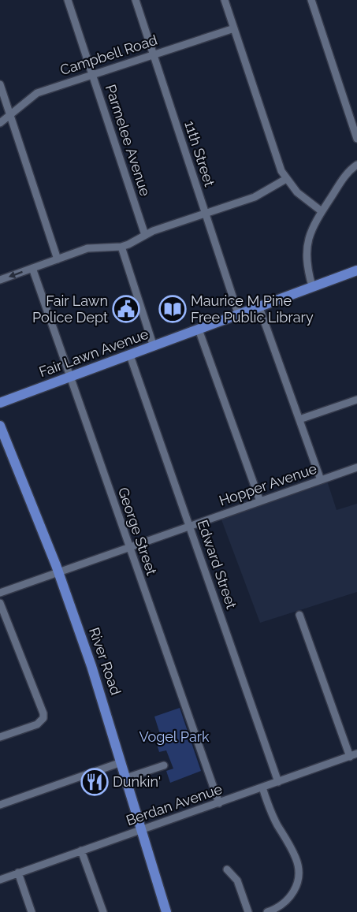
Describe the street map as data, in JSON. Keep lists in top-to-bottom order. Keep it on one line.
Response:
{"streets":{"main road":["Fair Lawn Avenue","River Road"],"street":["Campbell Road","Parmelee Avenue","11th Street","Hopper Avenue","George Street","Edward Street","Berdan Avenue"]},"crossings":[["Campbell Road","Parmelee Avenue"],["Campbell Road","11th Street"],["11th Street","Fair Lawn Avenue"],["Fair Lawn Avenue","George Street"],["Fair Lawn Avenue","Edward Street"],["Hopper Avenue","George Street"],["Hopper Avenue","Edward Street"],["Hopper Avenue","River Road"],["George Street","Berdan Avenue"],["Edward Street","Berdan Avenue"],["River Road","Berdan Avenue"]],"parks":["Vogel Park"],"places":{"public building":["Fair Lawn Police Dept"],"library":["Maurice M Pine Free Public Library"],"restaurant":["Dunkin'"]}}
